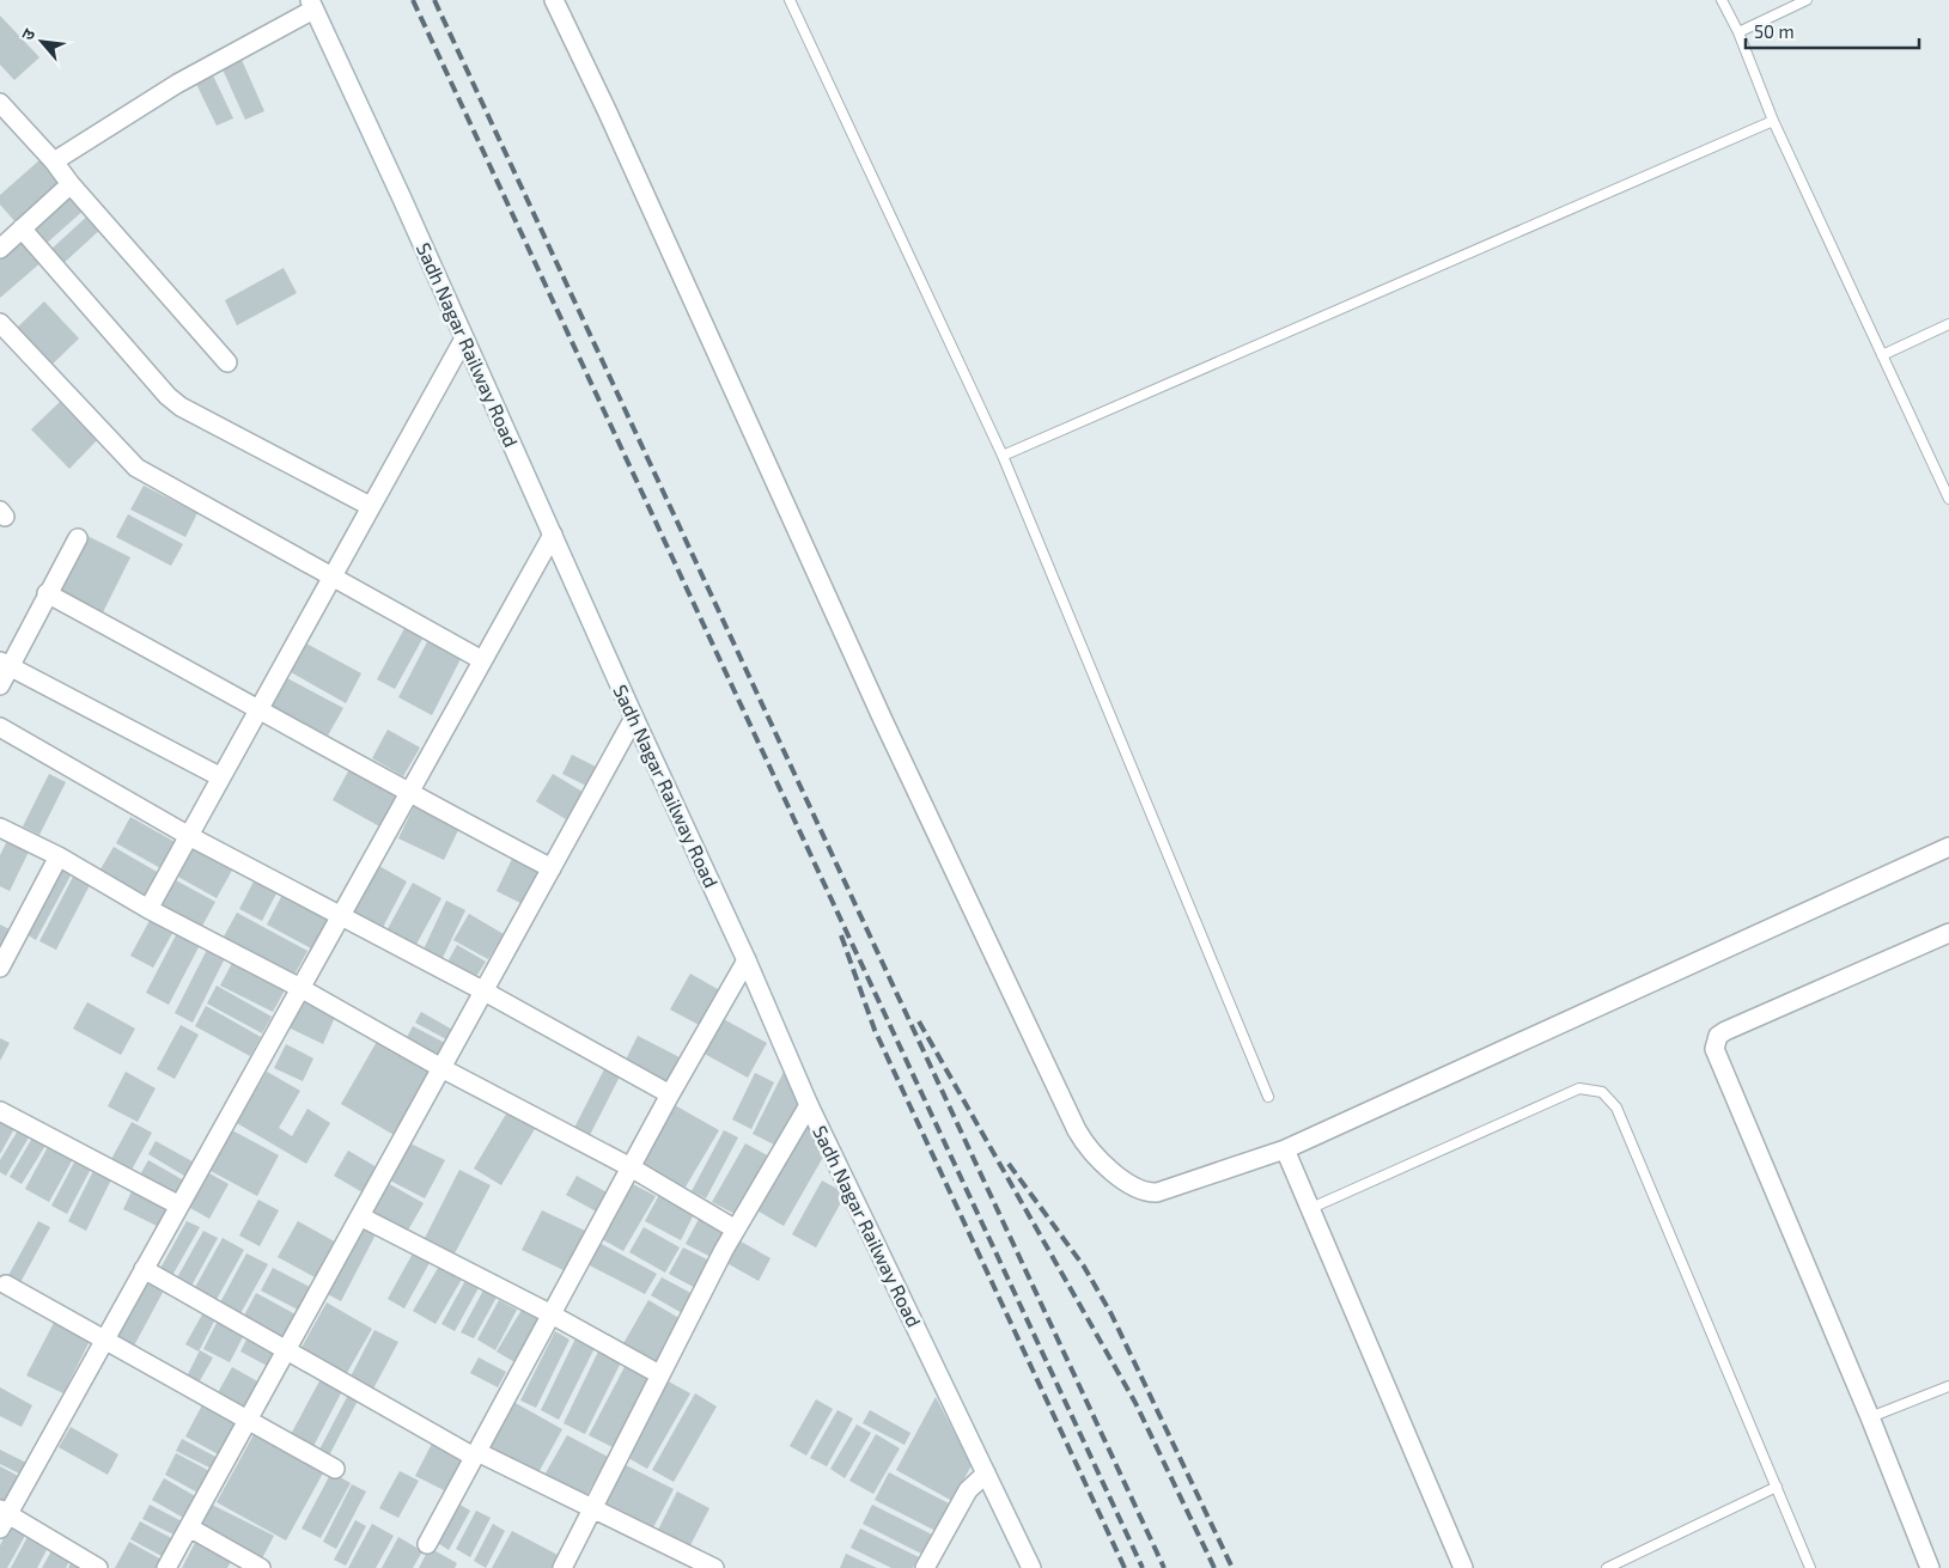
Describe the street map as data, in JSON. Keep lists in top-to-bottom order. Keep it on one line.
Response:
{"streets":{"street":["Sadh Nagar Railway Road"]},"scale_bar":"50 m","north":"top left"}
